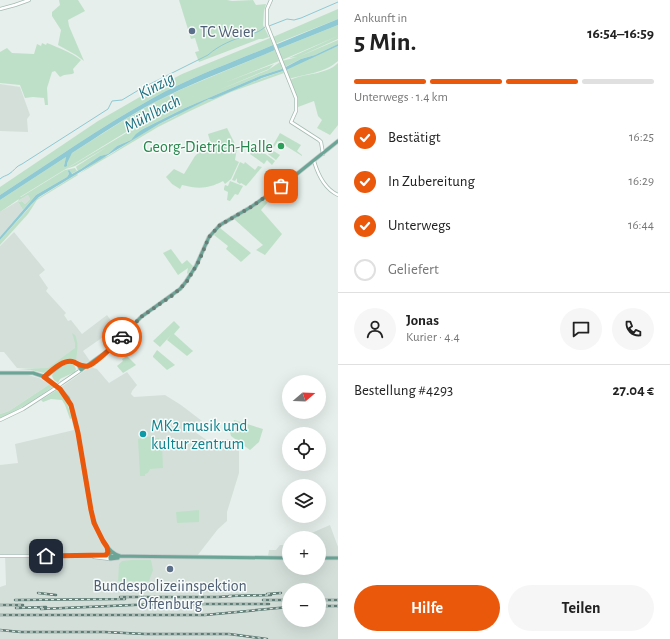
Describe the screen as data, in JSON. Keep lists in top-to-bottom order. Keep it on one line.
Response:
{"water":["Kinzig","Mühlbach"],"places":["TC Weier","Georg-Dietrich-Halle","MK2 musik und kultur zentrum","Bundespolizeiinspektion Offenburg"],"north":"right","page":{"heading":["5 Min.","Ankunft in","16:54–16:59"],"panel":["Jonas","Kurier · 4.4","Bestellung #4293","27.04 €"],"bar":"Unterwegs · 1.4 km","list":[["Bestätigt","16:25"],["In Zubereitung","16:29"],["Unterwegs","16:44"],"Geliefert"],"map_buttons":["+","−"],"buttons":["Hilfe","Teilen"]}}
